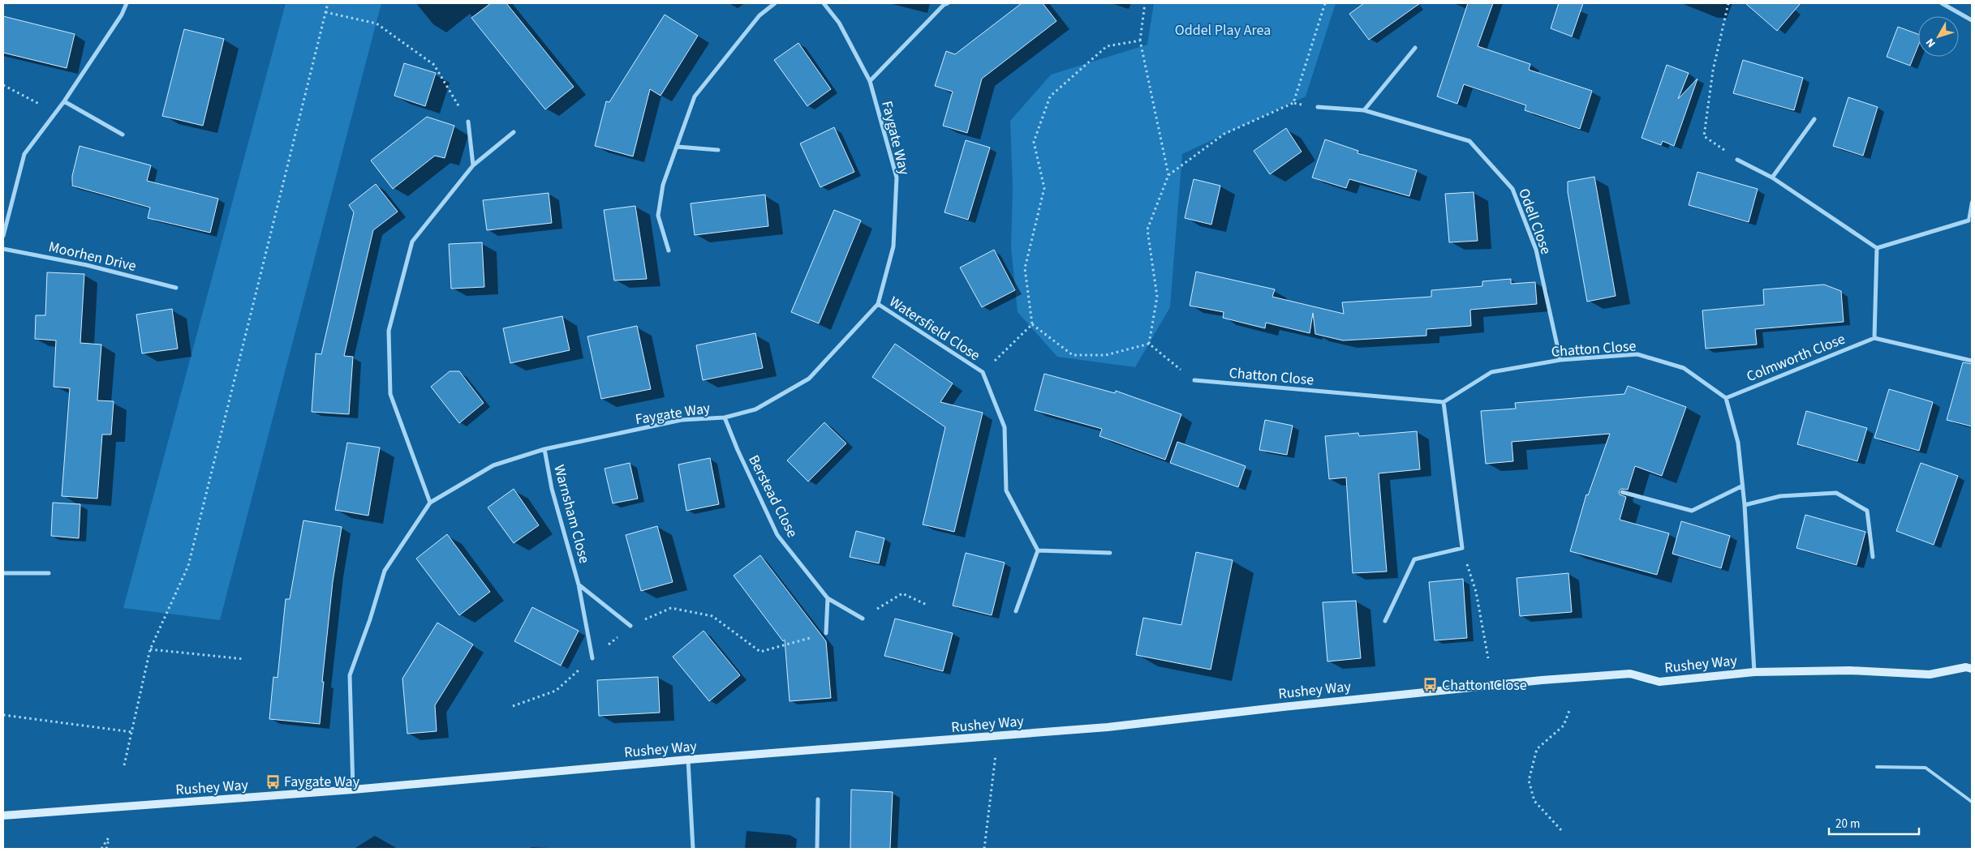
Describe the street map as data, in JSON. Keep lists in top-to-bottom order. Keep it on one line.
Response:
{"streets":{"street":["Faygate Way","Odell Close","Moorhen Drive","Watersfield Close","Chatton Close","Colmworth Close","Berstead Close","Warnsham Close","Rushey Way"]},"crossings":[["Faygate Way","Watersfield Close"],["Faygate Way","Berstead Close"],["Faygate Way","Warnsham Close"],["Faygate Way","Rushey Way"],["Odell Close","Chatton Close"],["Chatton Close","Colmworth Close"]],"parks":["Oddel Play Area"],"places":{"bus stop":["Chatton Close","Faygate Way"]},"scale_bar":"20 m","north":"bottom left"}
